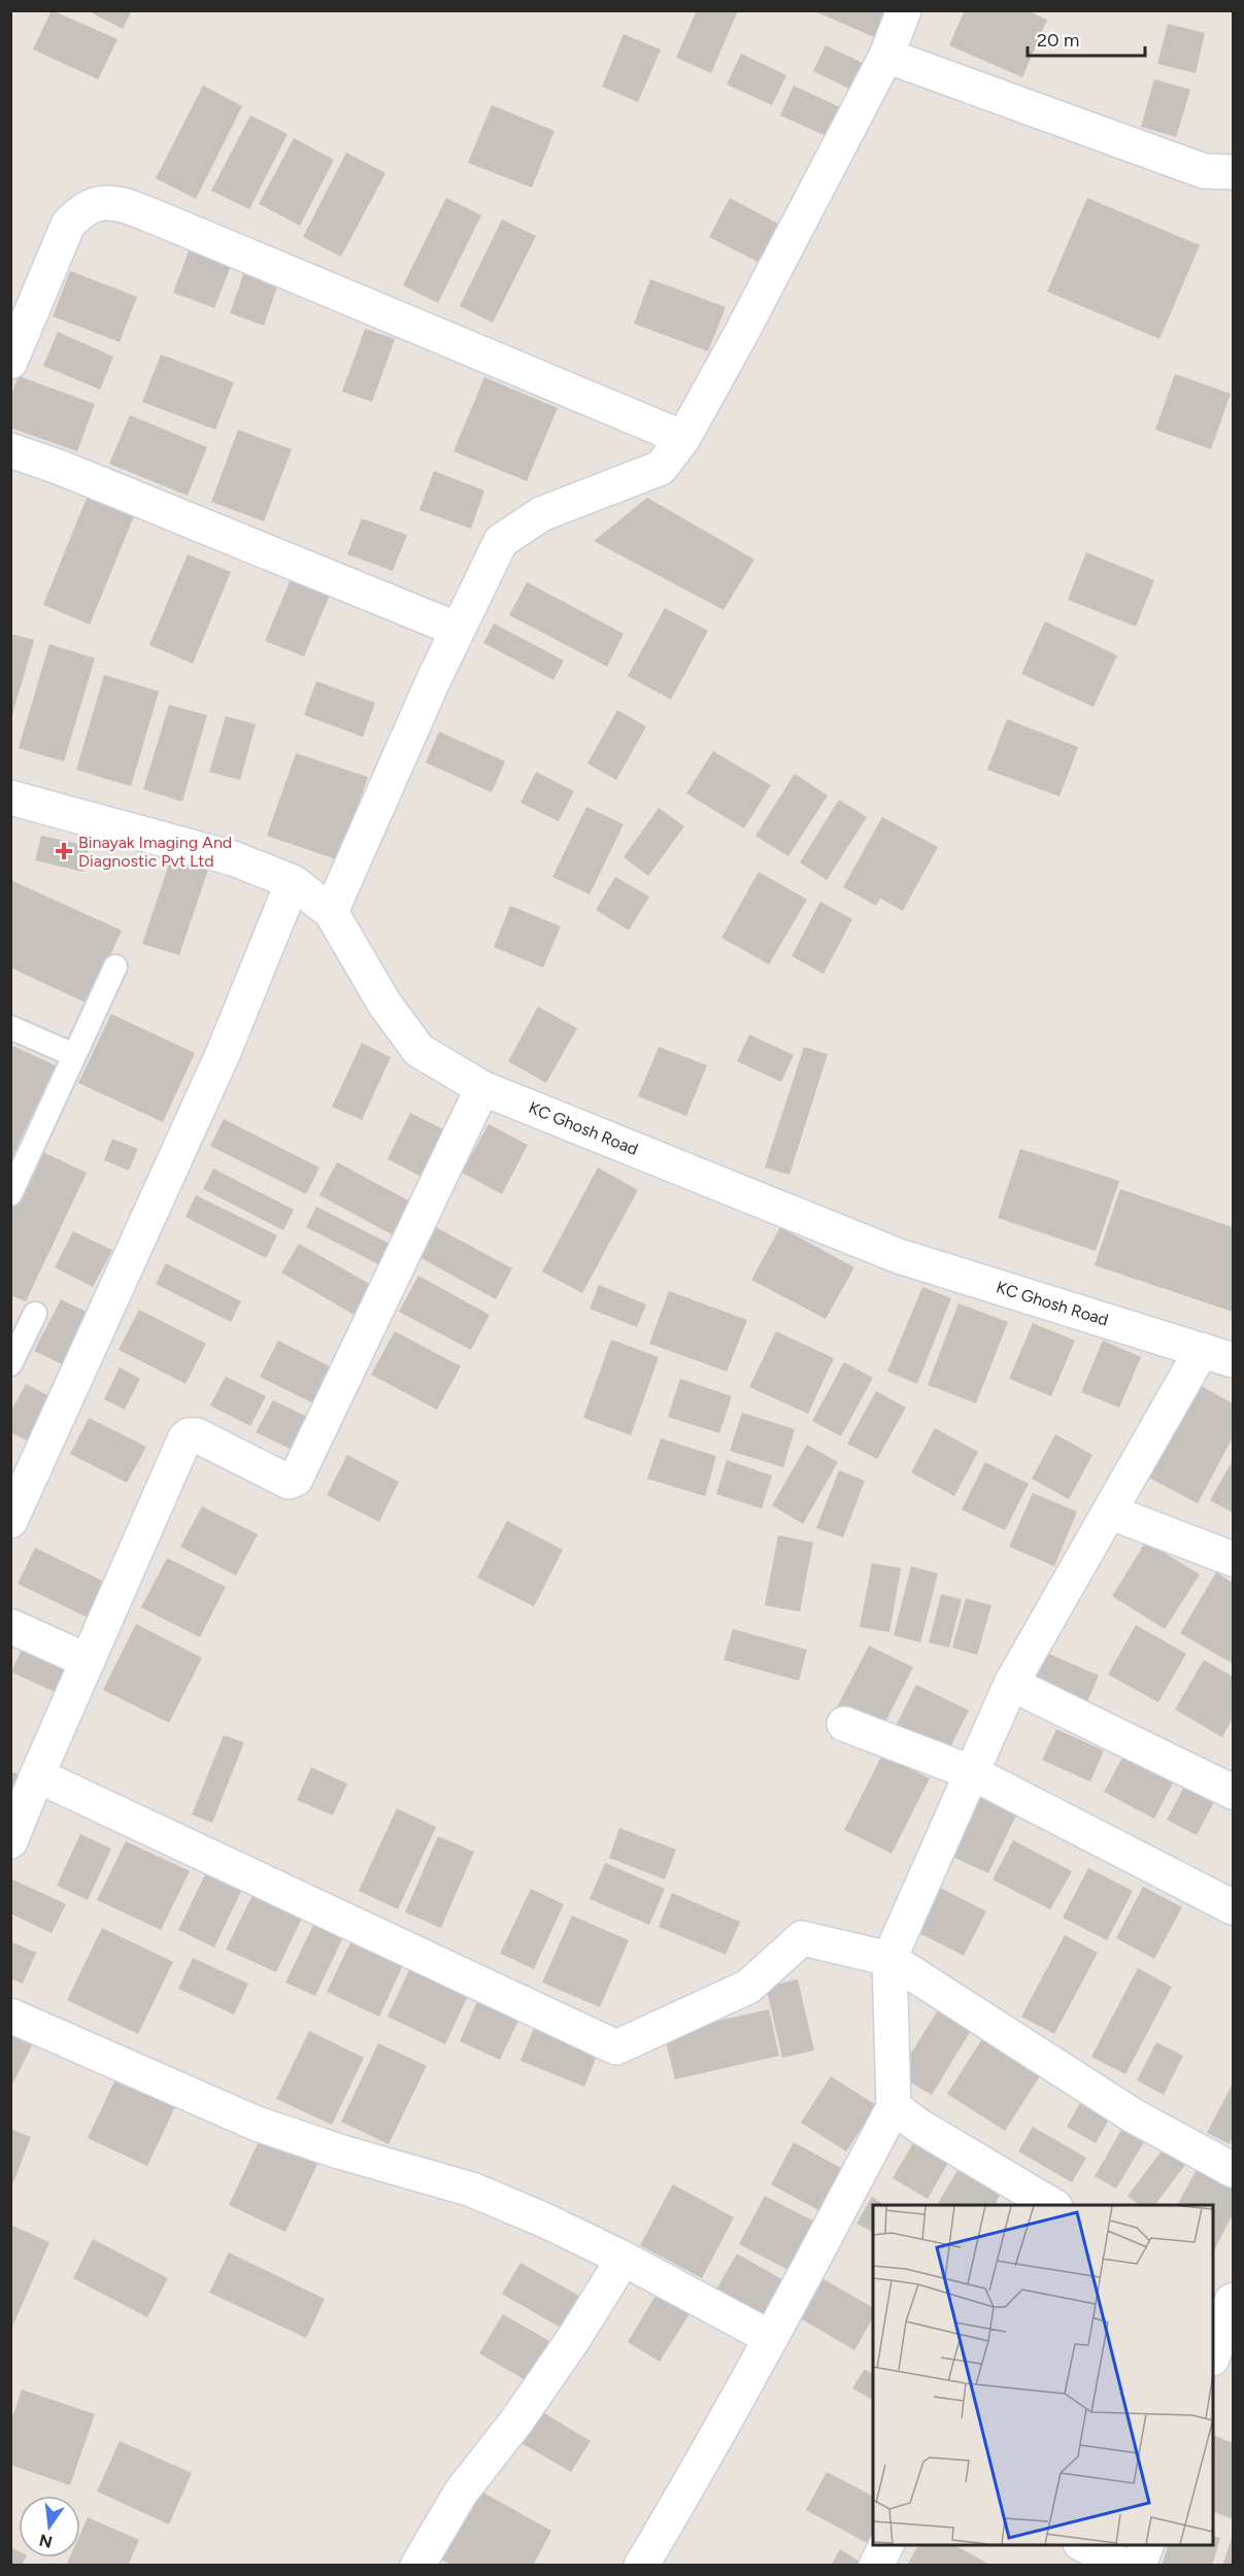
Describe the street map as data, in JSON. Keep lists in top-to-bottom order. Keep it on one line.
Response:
{"streets":{"street":["KC Ghosh Road"]},"places":{"health":["Binayak Imaging And Diagnostic Pvt Ltd"]},"scale_bar":"20 m","north":"bottom"}
